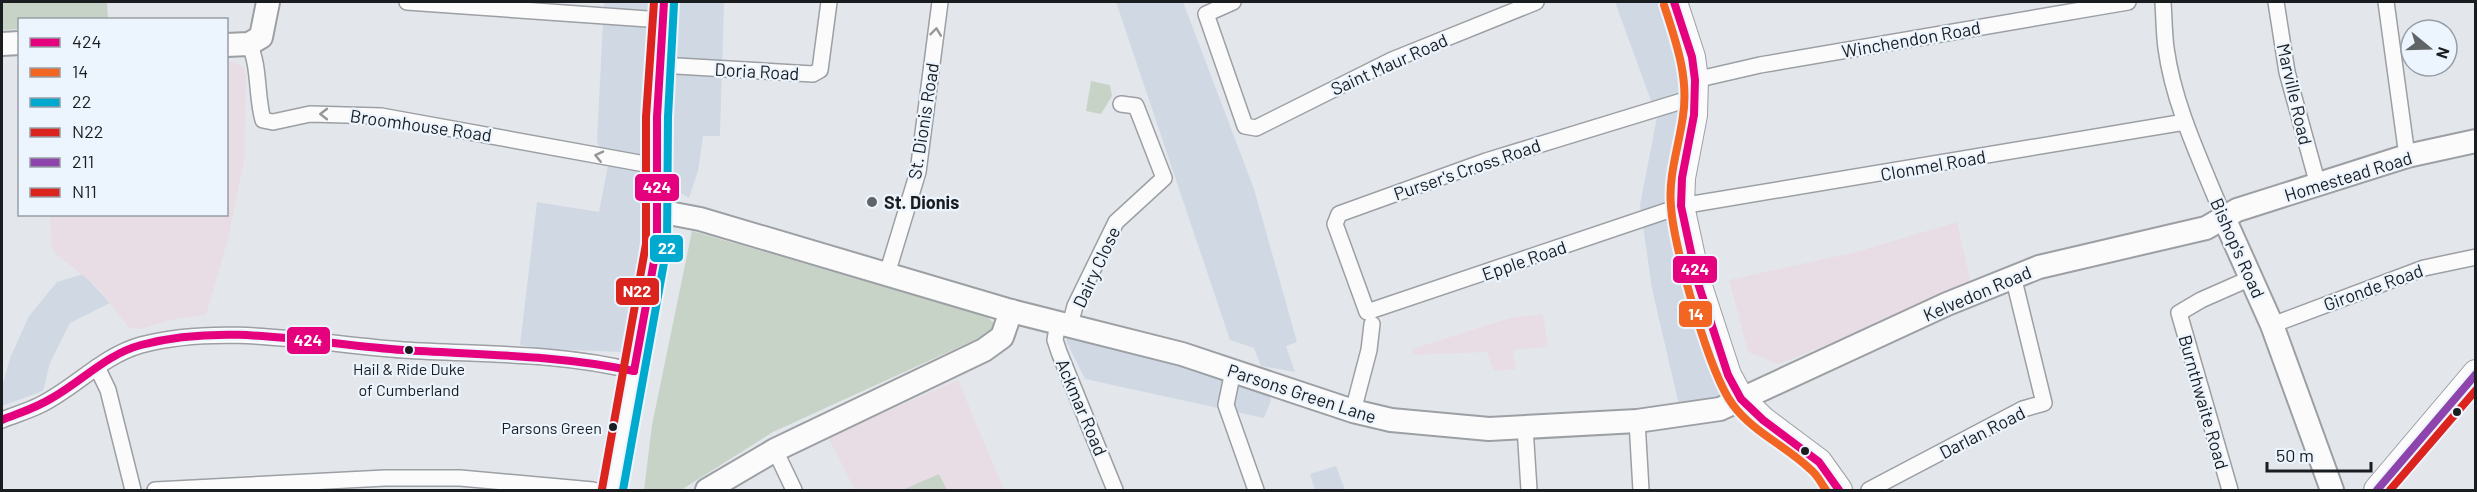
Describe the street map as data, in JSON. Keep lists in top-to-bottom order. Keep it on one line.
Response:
{"streets":{"street":["Winchendon Road","Saint Maur Road","Doria Road","Marville Road","St. Dionis Road","Broomhouse Road","Clonmel Road","Purser's Cross Road","Homestead Road","Bishop's Road","Epple Road","Dairy Close","Gironde Road","Kelvedon Road","Parsons Green Lane","Burnthwaite Road","Ackmar Road","Darlan Road"]},"crossings":[["Winchendon Road","Purser's Cross Road"],["Marville Road","Homestead Road"],["Clonmel Road","Bishop's Road"],["Clonmel Road","Epple Road"],["Purser's Cross Road","Epple Road"],["Purser's Cross Road","Parsons Green Lane"],["Homestead Road","Bishop's Road"],["Homestead Road","Kelvedon Road"],["Bishop's Road","Gironde Road"],["Bishop's Road","Kelvedon Road"],["Bishop's Road","Burnthwaite Road"],["Dairy Close","Parsons Green Lane"],["Dairy Close","Ackmar Road"],["Kelvedon Road","Parsons Green Lane"],["Kelvedon Road","Darlan Road"],["Parsons Green Lane","Ackmar Road"]],"one_way":["St. Dionis Road","Broomhouse Road"],"places":["St. Dionis","Hail & Ride Duke of Cumberland","Parsons Green"],"lines":["transit line 424","transit line N22","transit line 22","transit line 14","transit line 211","transit line N11"],"legend":["424","14","22","N22","211","N11"],"scale_bar":"50 m","north":"right"}
